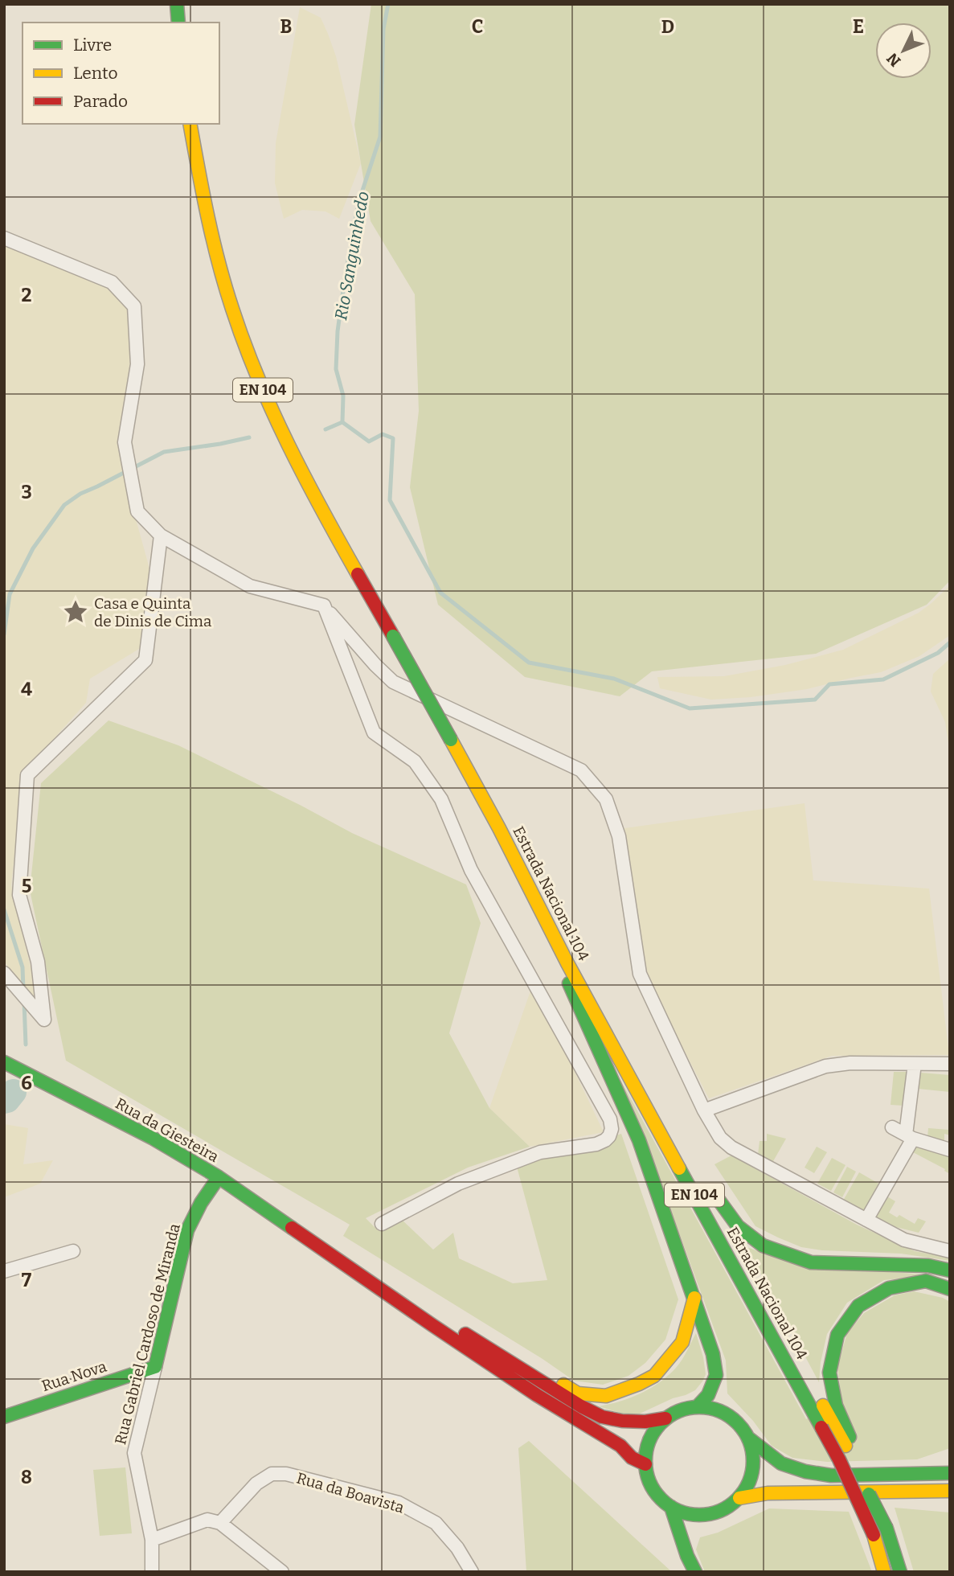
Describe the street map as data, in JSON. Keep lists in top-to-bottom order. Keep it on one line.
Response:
{"streets":{"main road":["EN 104","Estrada Nacional 104","Rua da Giesteira","Rua Gabriel Cardoso de Miranda","Rua Nova"],"street":["Rua da Boavista"]},"crossings":[["EN 104","Estrada Nacional 104"],["Rua da Giesteira","Rua Gabriel Cardoso de Miranda"],["Rua Gabriel Cardoso de Miranda","Rua Nova"]],"water":["Rio Sanguinhedo"],"places":{"place":["Casa e Quinta de Dinis de Cima"]},"legend":["Livre","Lento","Parado"],"north":"bottom left","grid":{"columns":["B","C","D","E"],"rows":["2","3","4","5","6","7","8"]}}
